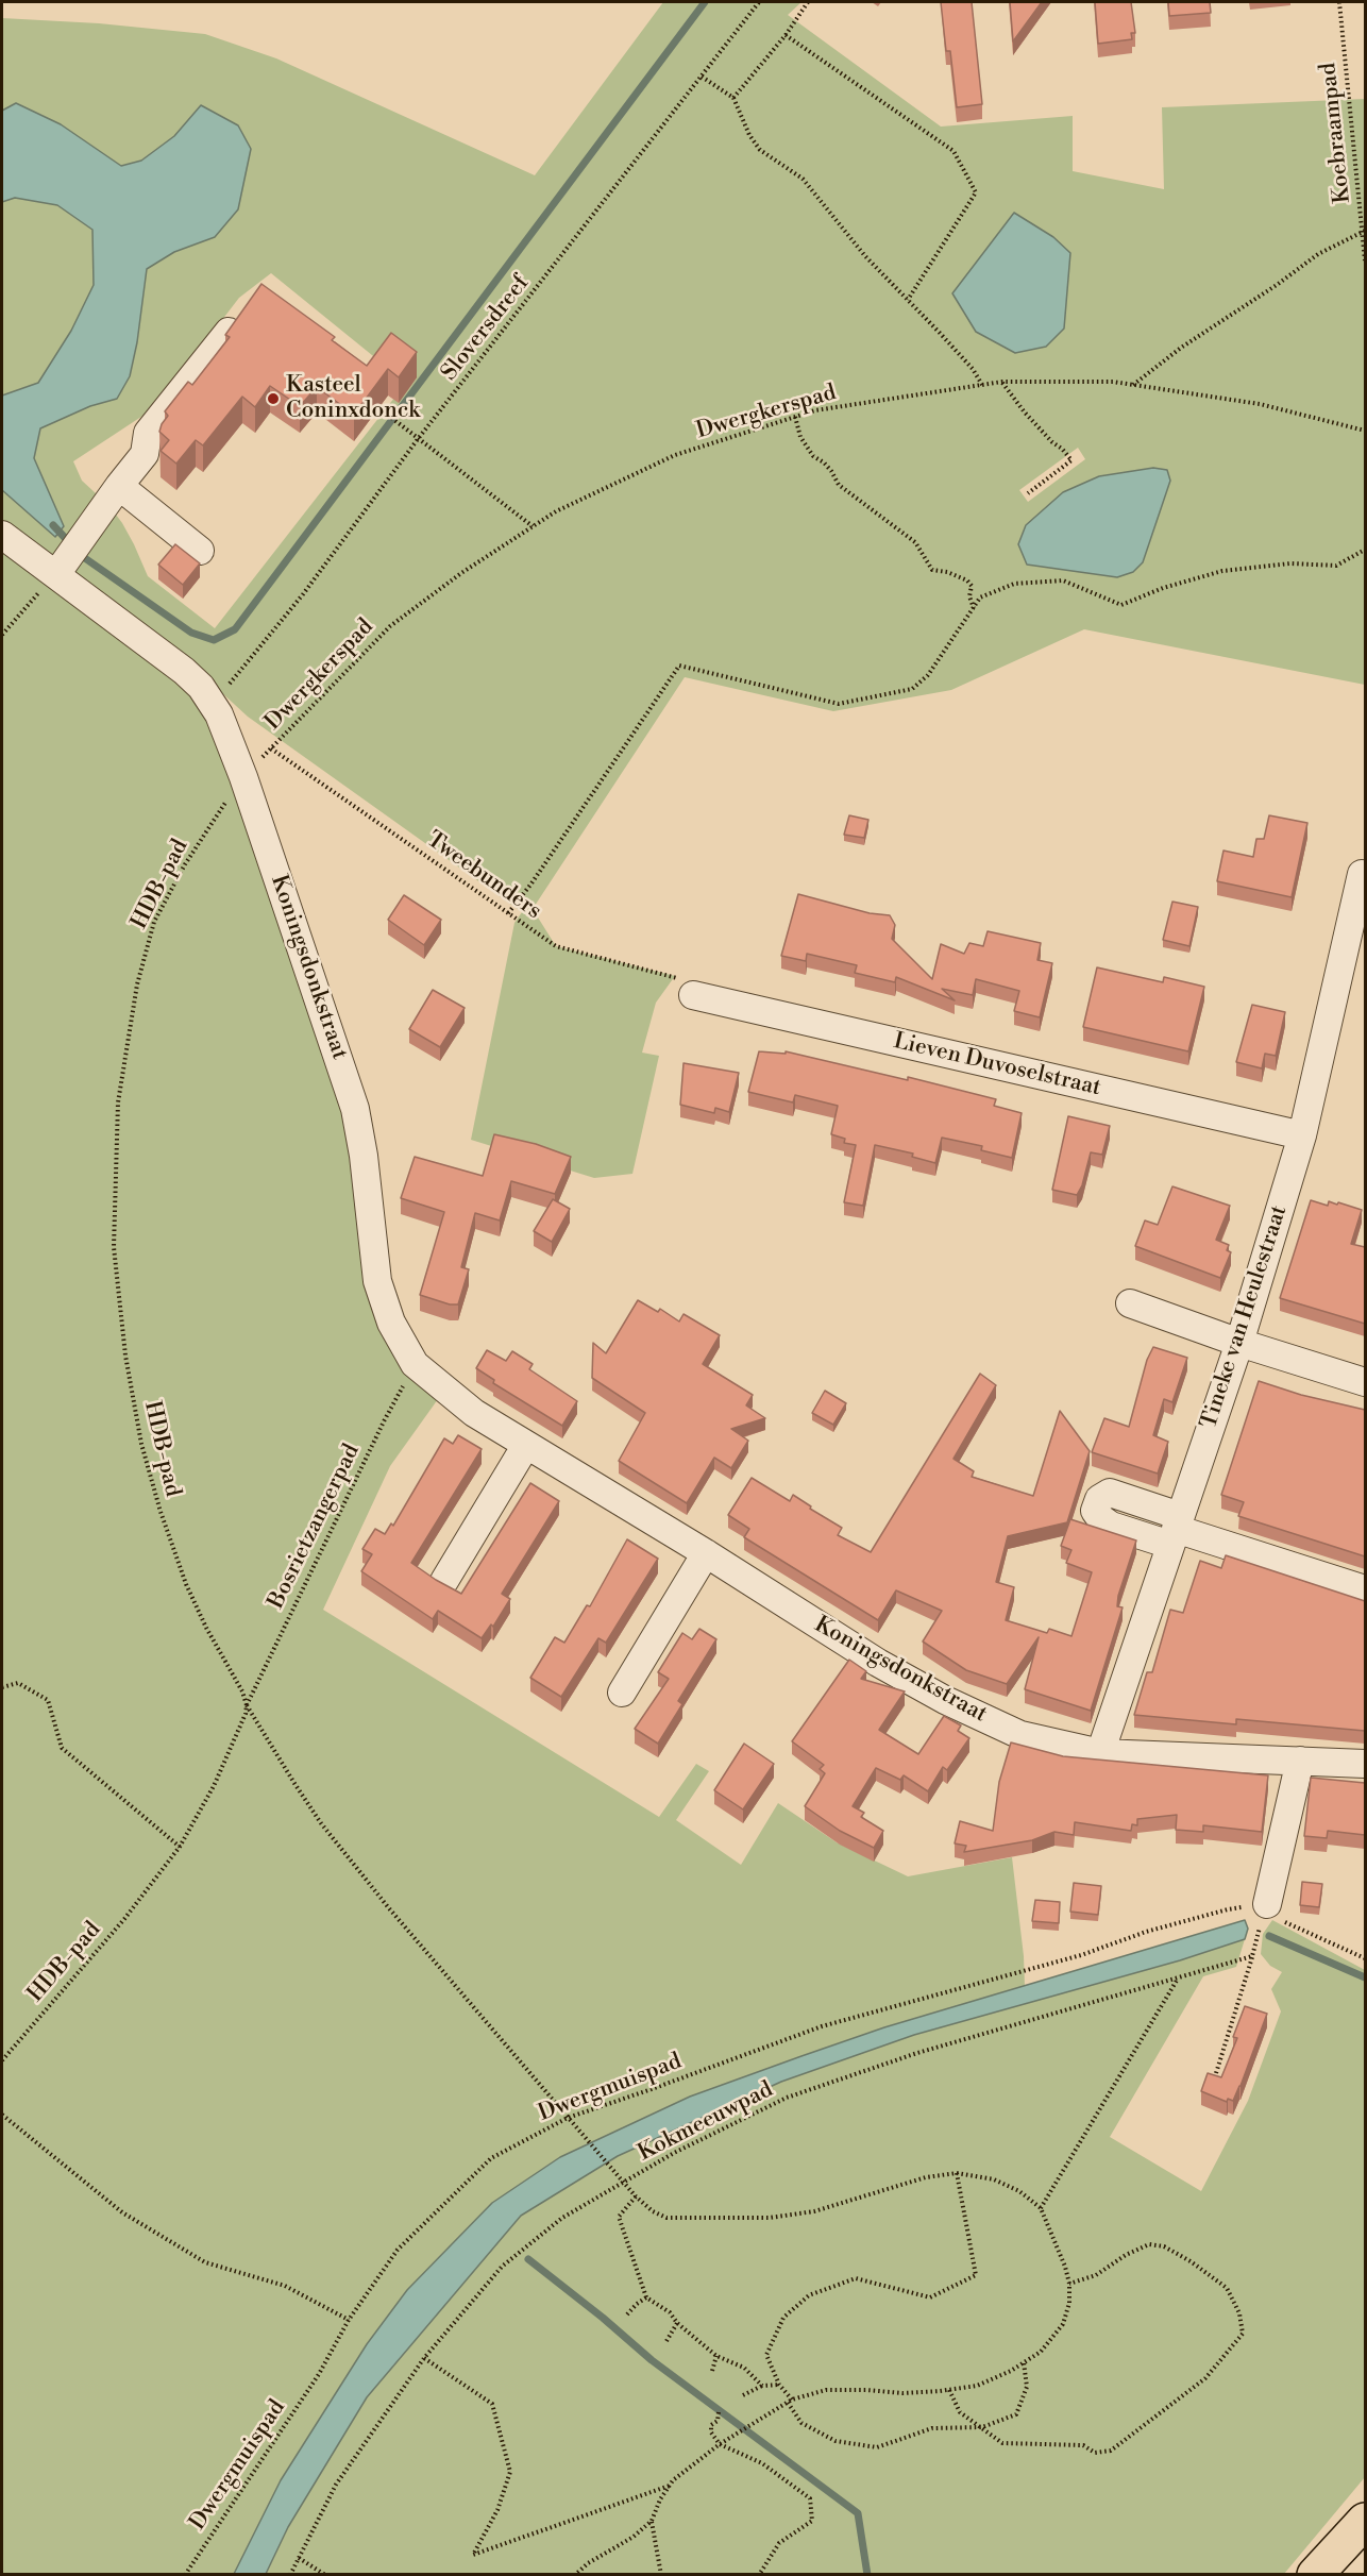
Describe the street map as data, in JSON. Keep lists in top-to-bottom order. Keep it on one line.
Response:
{"streets":{"street":["Koningsdonkstraat","Lieven Duvoselstraat","Tineke van Heulestraat"],"path":["Koebraampad","Sloversdreef","Dwergkerspad","Tweebunders","HDB-pad","Bosrietzangerpad","Dwergmuispad","Kokmeeuwpad"]},"crossings":[["Sloversdreef","Koningsdonkstraat"],["Dwergkerspad","Tweebunders"],["Tweebunders","Lieven Duvoselstraat"],["HDB-pad","Koningsdonkstraat"],["HDB-pad","Bosrietzangerpad"],["Koningsdonkstraat","Tineke van Heulestraat"],["Koningsdonkstraat","Bosrietzangerpad"],["Lieven Duvoselstraat","Tineke van Heulestraat"]],"places":["Kasteel Coninxdonck"]}
